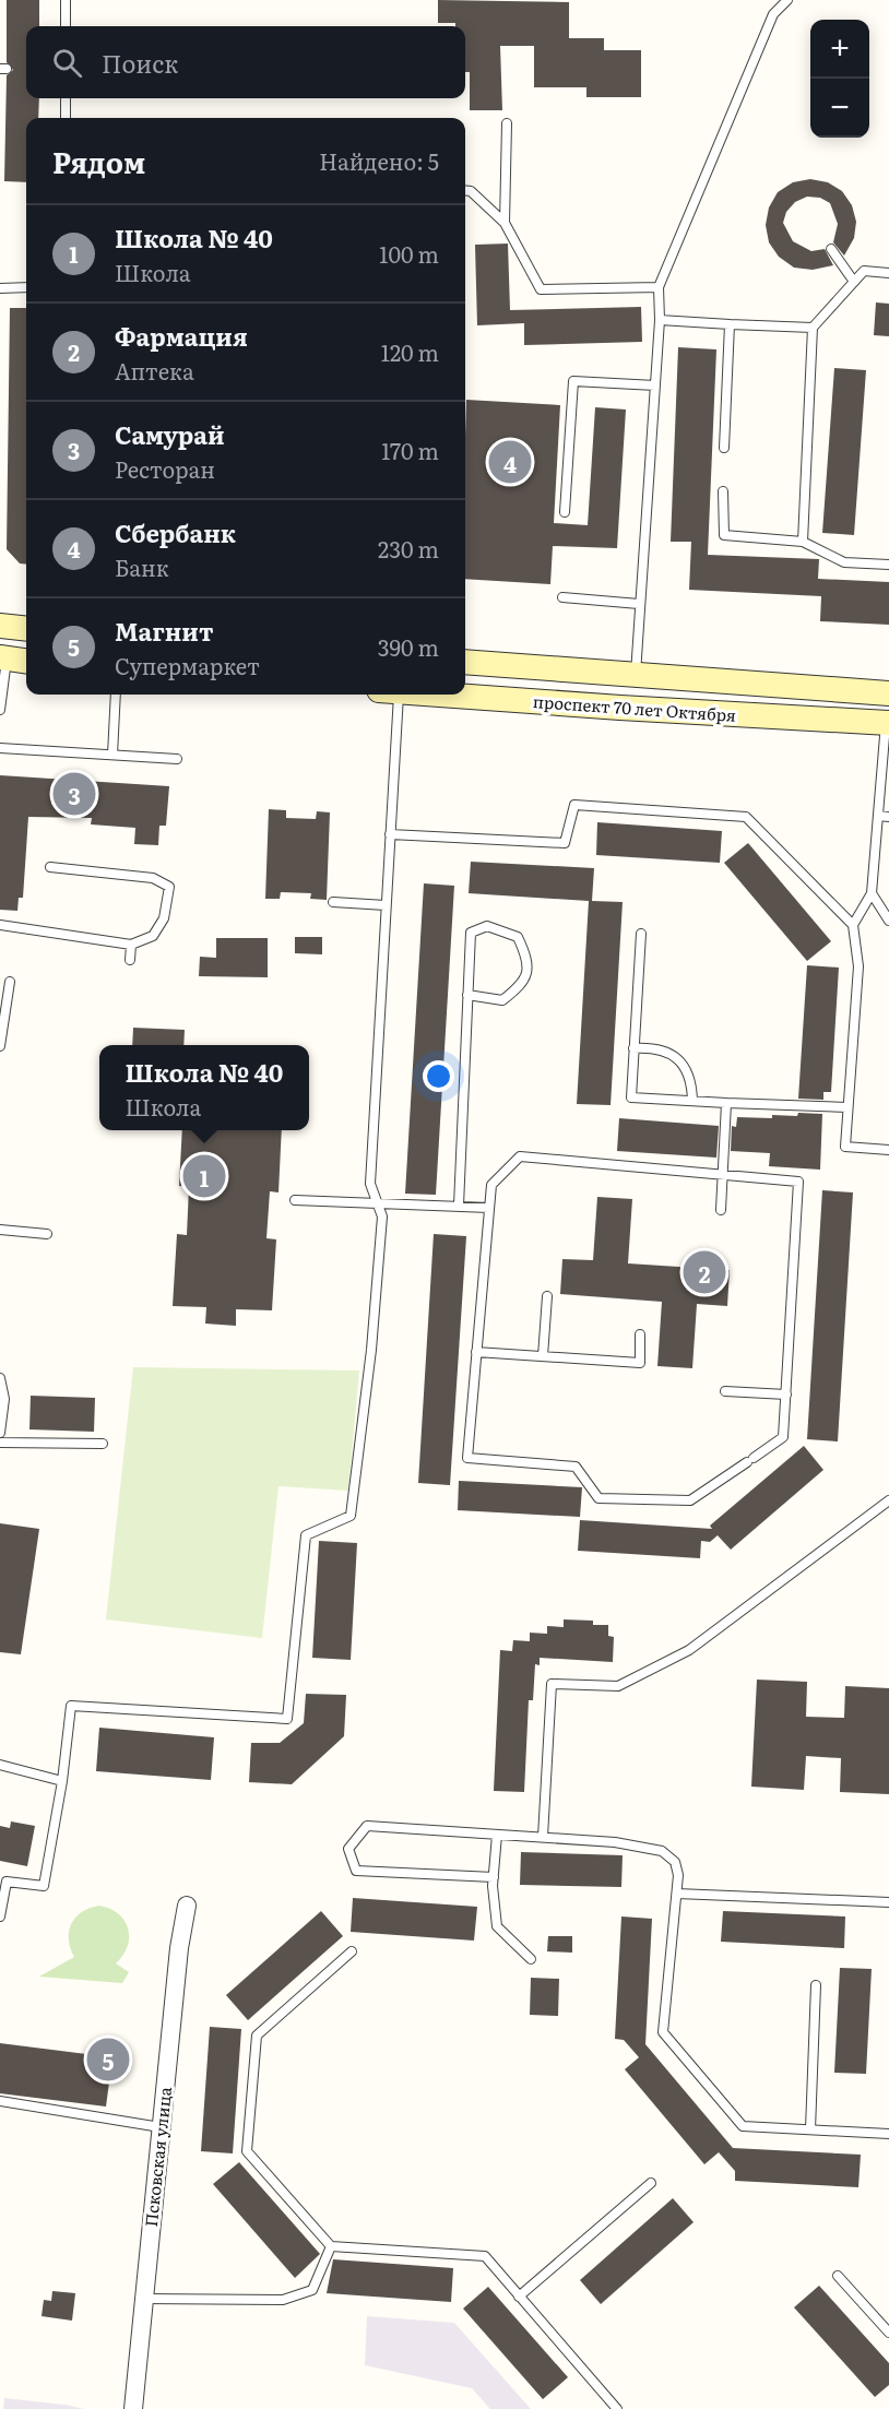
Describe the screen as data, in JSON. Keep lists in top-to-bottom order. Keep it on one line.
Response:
{"streets":{"main road":["проспект 70 лет Октября"],"street":["Псковская улица"]},"page":{"map_buttons":["+","−"],"search":"Поиск","heading":["Рядом","Найдено: 5"],"list":[{"mark":"1","name":"Школа № 40","note":"Школа","value":"100 m"},{"mark":"2","name":"Фармация","note":"Аптека","value":"120 m"},{"mark":"3","name":"Самурай","note":"Ресторан","value":"170 m"},{"mark":"4","name":"Сбербанк","note":"Банк","value":"230 m"},{"mark":"5","name":"Магнит","note":"Супермаркет","value":"390 m"}],"pins":["4","3","1","2","5"],"popup":["Школа № 40","Школа"]}}
